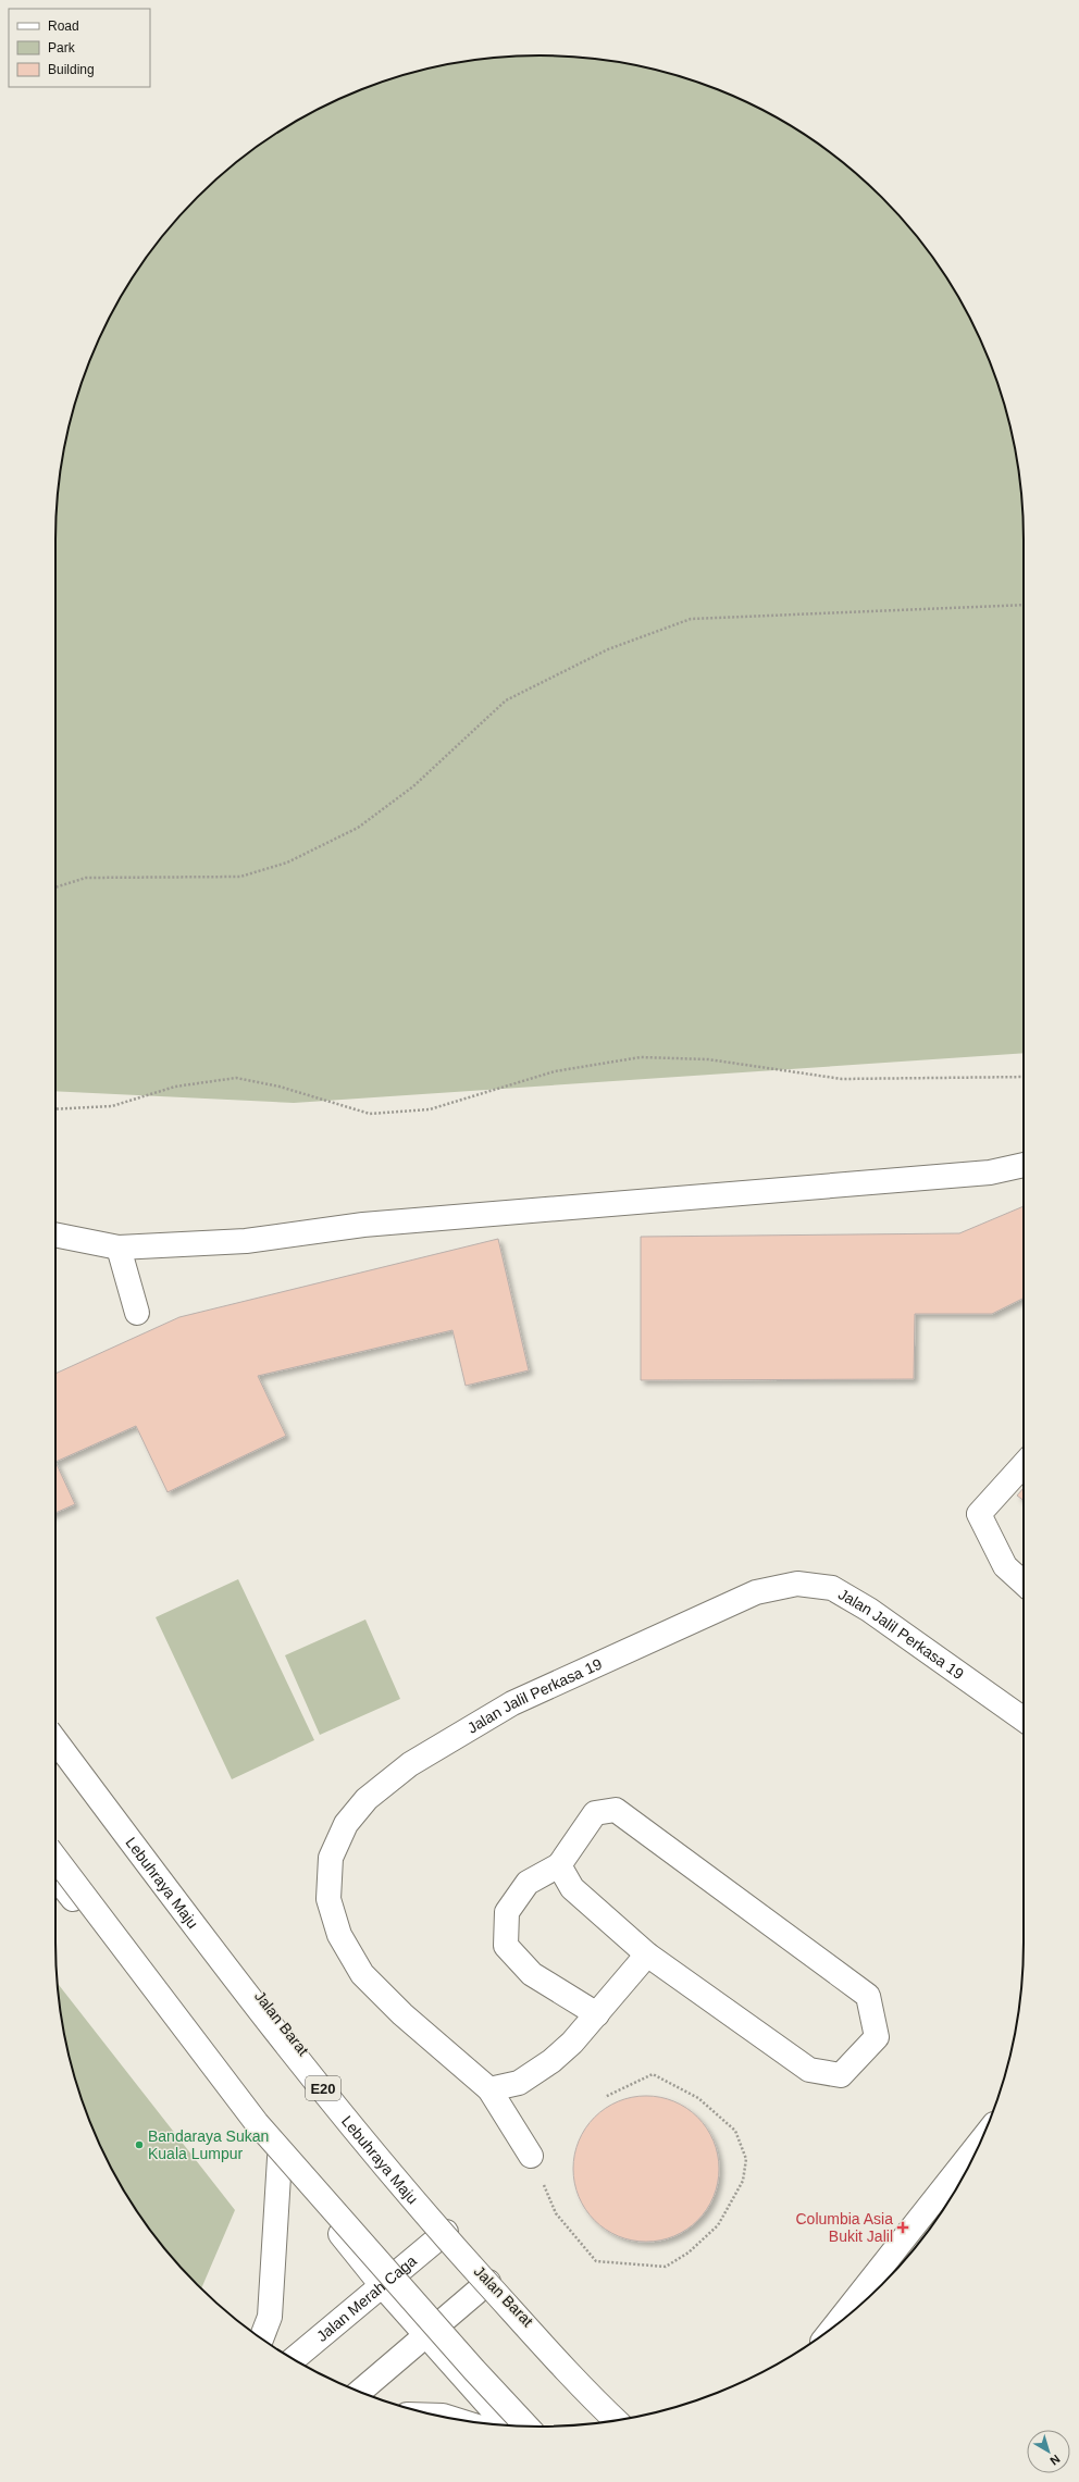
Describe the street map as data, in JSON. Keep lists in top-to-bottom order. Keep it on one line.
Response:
{"streets":{"main road":["Jalan Jalil Perkasa 19","Lebuhraya Maju","Jalan Barat","E20","Jalan Merah Caga"]},"crossings":[["Jalan Barat","Jalan Merah Caga"]],"places":{"other":["Bandaraya Sukan Kuala Lumpur"],"health":["Columbia Asia Bukit Jalil"]},"legend":["Road","Park","Building"],"north":"bottom right"}
